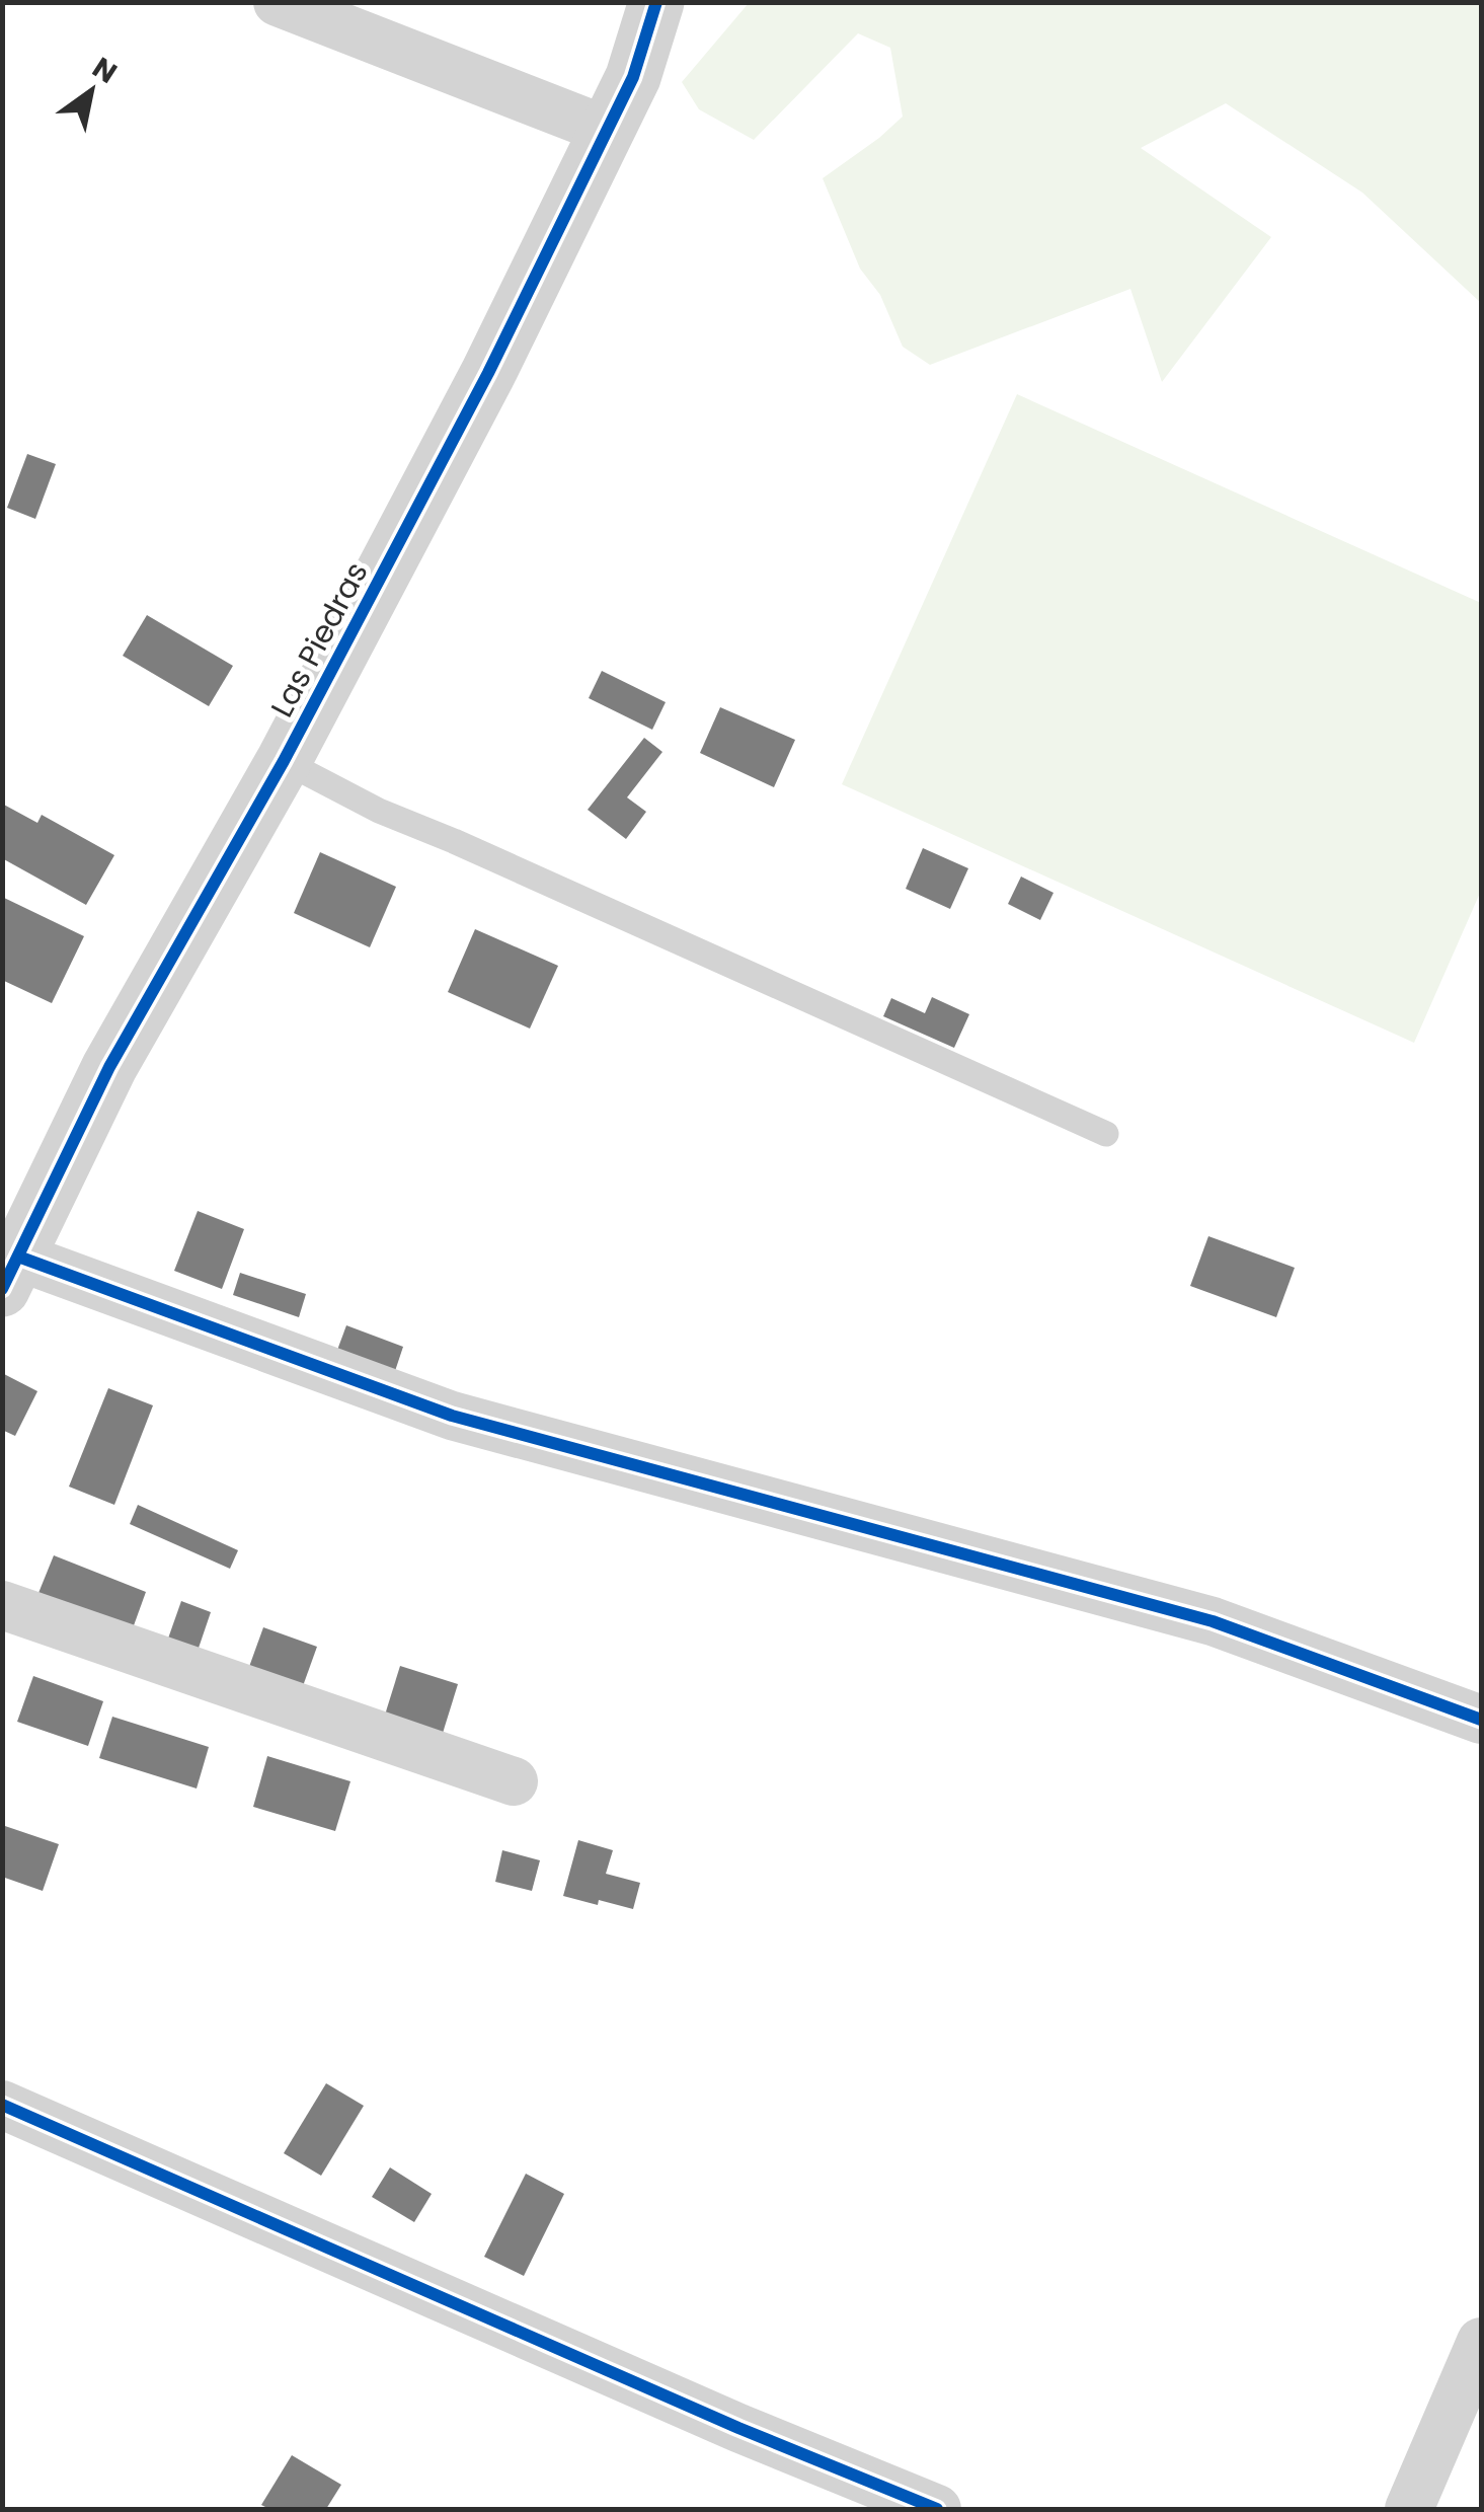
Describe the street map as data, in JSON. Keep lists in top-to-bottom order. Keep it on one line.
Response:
{"streets":{"street":["Las Piedras"]},"north":"top right"}
